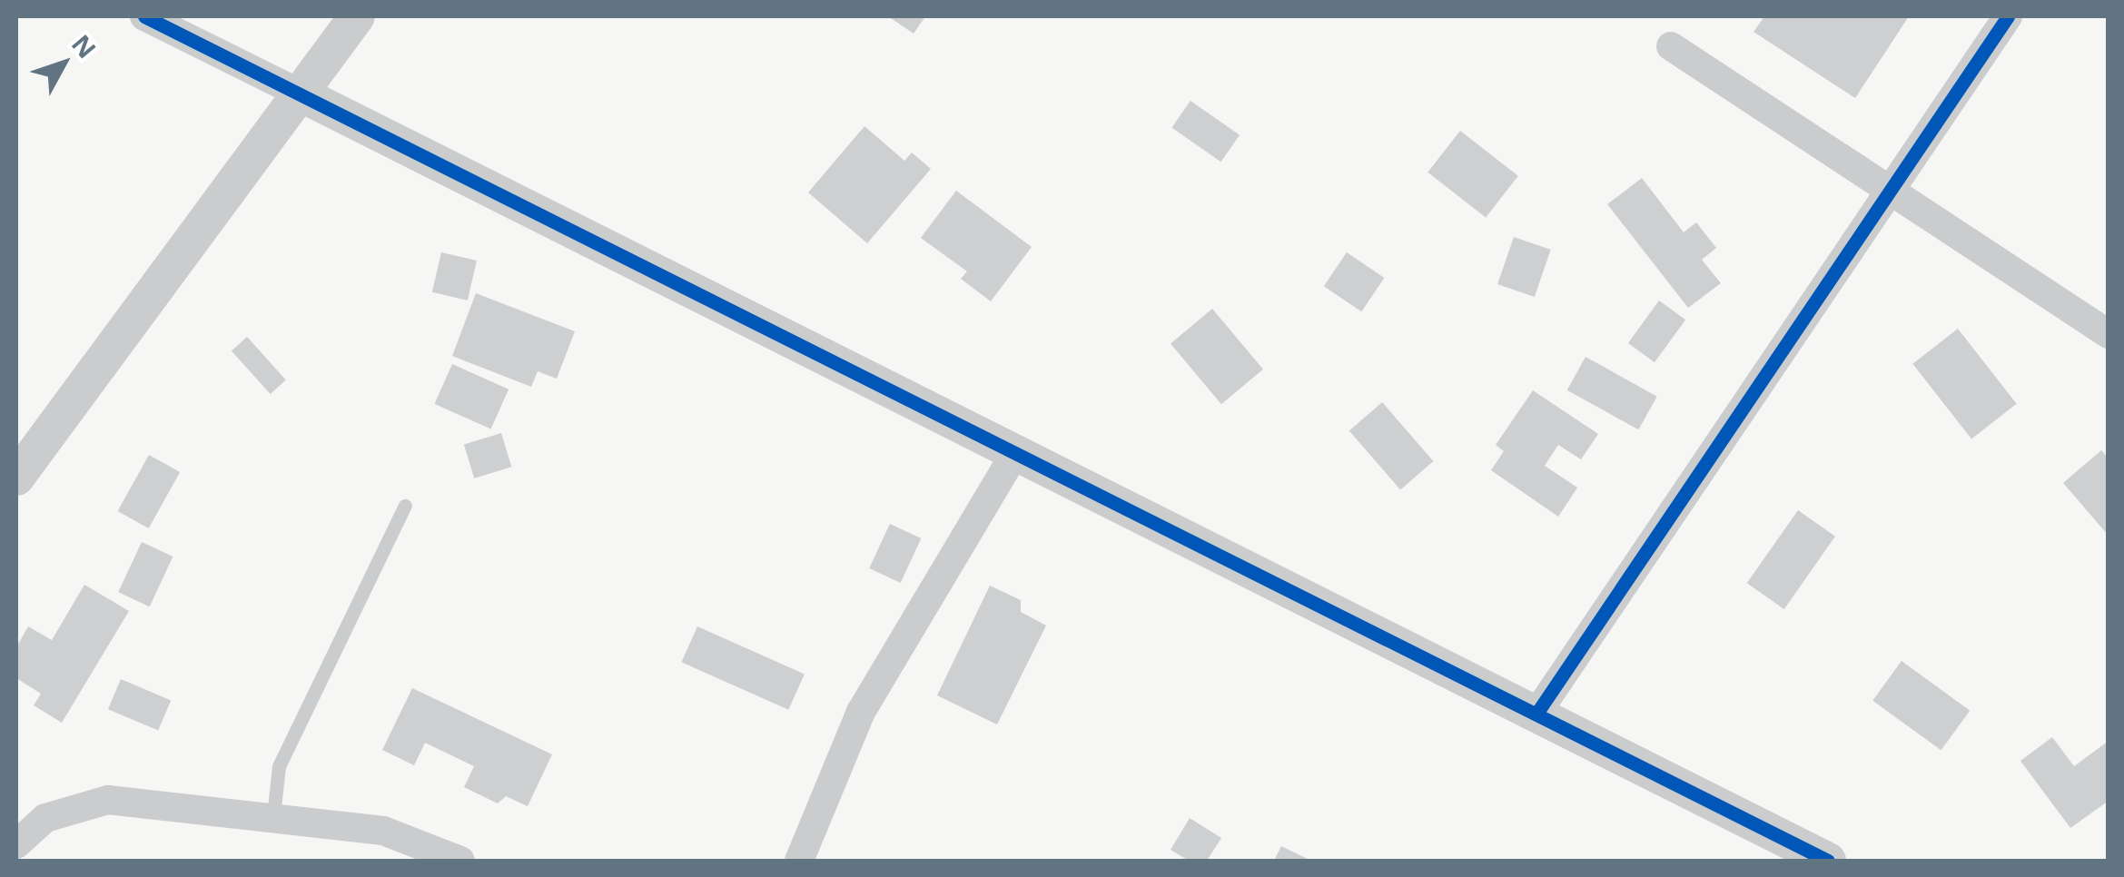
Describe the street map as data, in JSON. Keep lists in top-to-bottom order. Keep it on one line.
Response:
{"north":"top right"}
